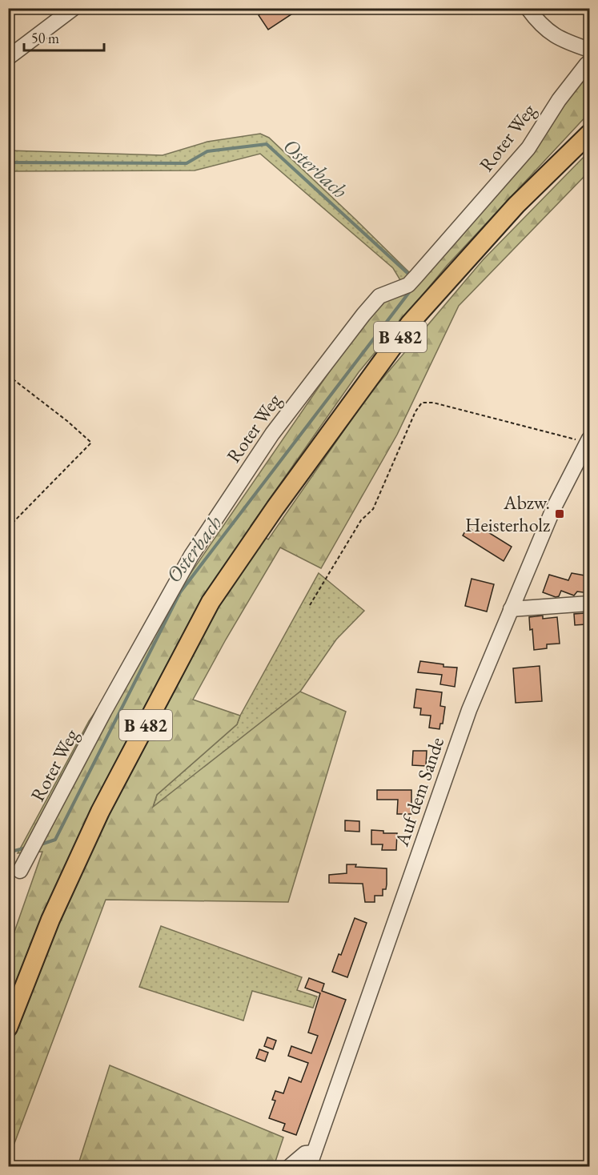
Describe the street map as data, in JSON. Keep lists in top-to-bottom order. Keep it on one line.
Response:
{"streets":{"main road":["B 482"],"street":["Roter Weg","Auf dem Sande"]},"water":["Osterbach"],"places":{"transit":["Abzw. Heisterholz"]},"scale_bar":"50 m"}
